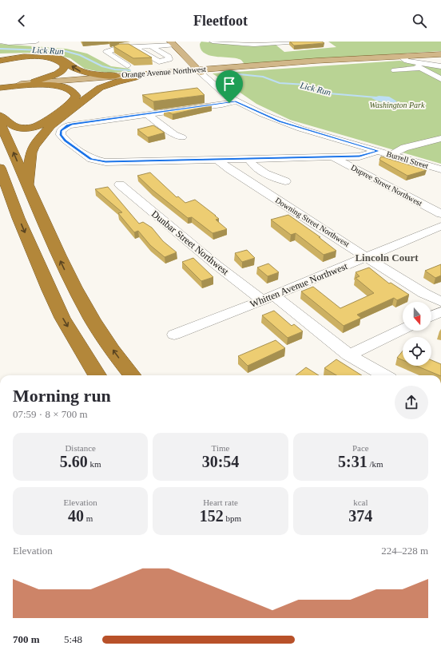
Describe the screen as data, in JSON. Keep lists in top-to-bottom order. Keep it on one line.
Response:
{"streets":{"main road":["Orange Avenue Northwest"],"street":["Burrell Street","Dupree Street Northwest","Downing Street Northwest","Dunbar Street Northwest","Whitten Avenue Northwest"]},"crossings":[["Orange Avenue Northwest","Burrell Street"],["Downing Street Northwest","Whitten Avenue Northwest"],["Dunbar Street Northwest","Whitten Avenue Northwest"]],"districts":["Lincoln Court"],"water":["Lick Run"],"parks":["Washington Park"],"north":"bottom","page":{"header":"Fleetfoot","heading":["Morning run","07:59 · 8 × 700 m"],"stats":[["Distance","5.60 km"],["Time","30:54"],["Pace","5:31 /km"],["Elevation","40 m"],["Heart rate","152 bpm"],["kcal","374"]],"chart":["Elevation","224–228 m"],"list":[{"name":"700 m","note":"5:48"}]}}
